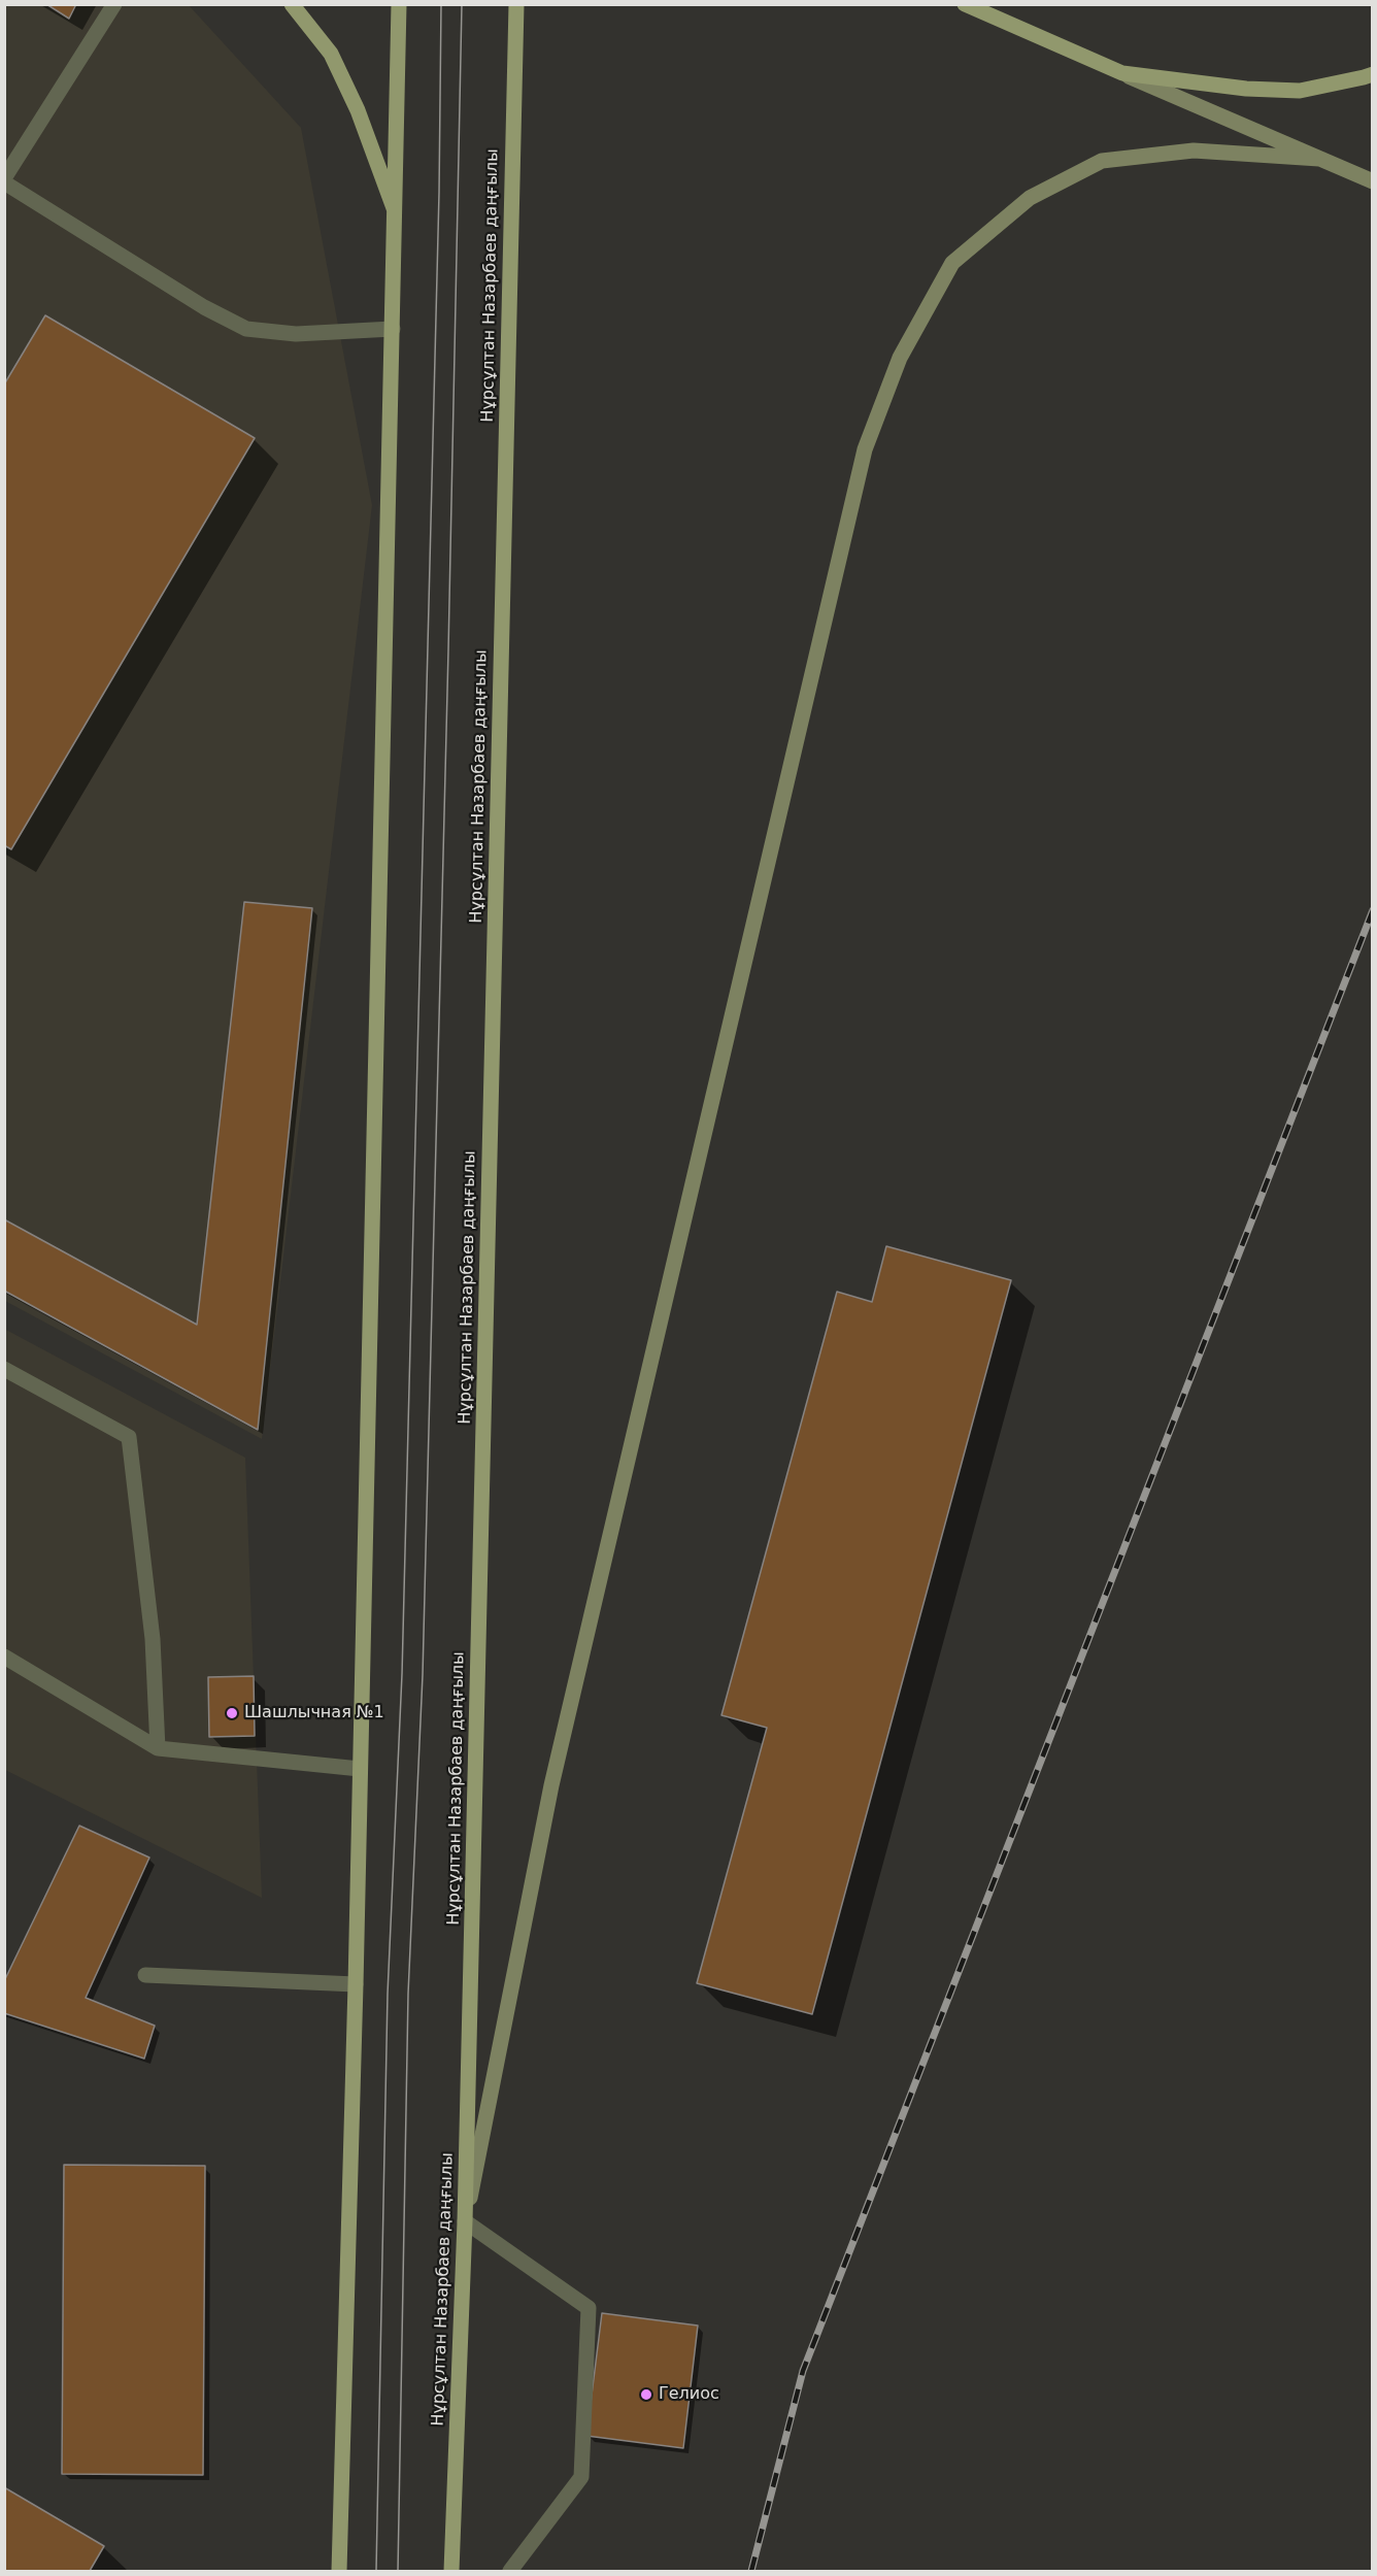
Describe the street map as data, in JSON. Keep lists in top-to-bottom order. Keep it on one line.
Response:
{"streets":{"main road":["Нұрсұлтан Назарбаев даңғылы"]},"places":["Шашлычная №1","Гелиос"]}
